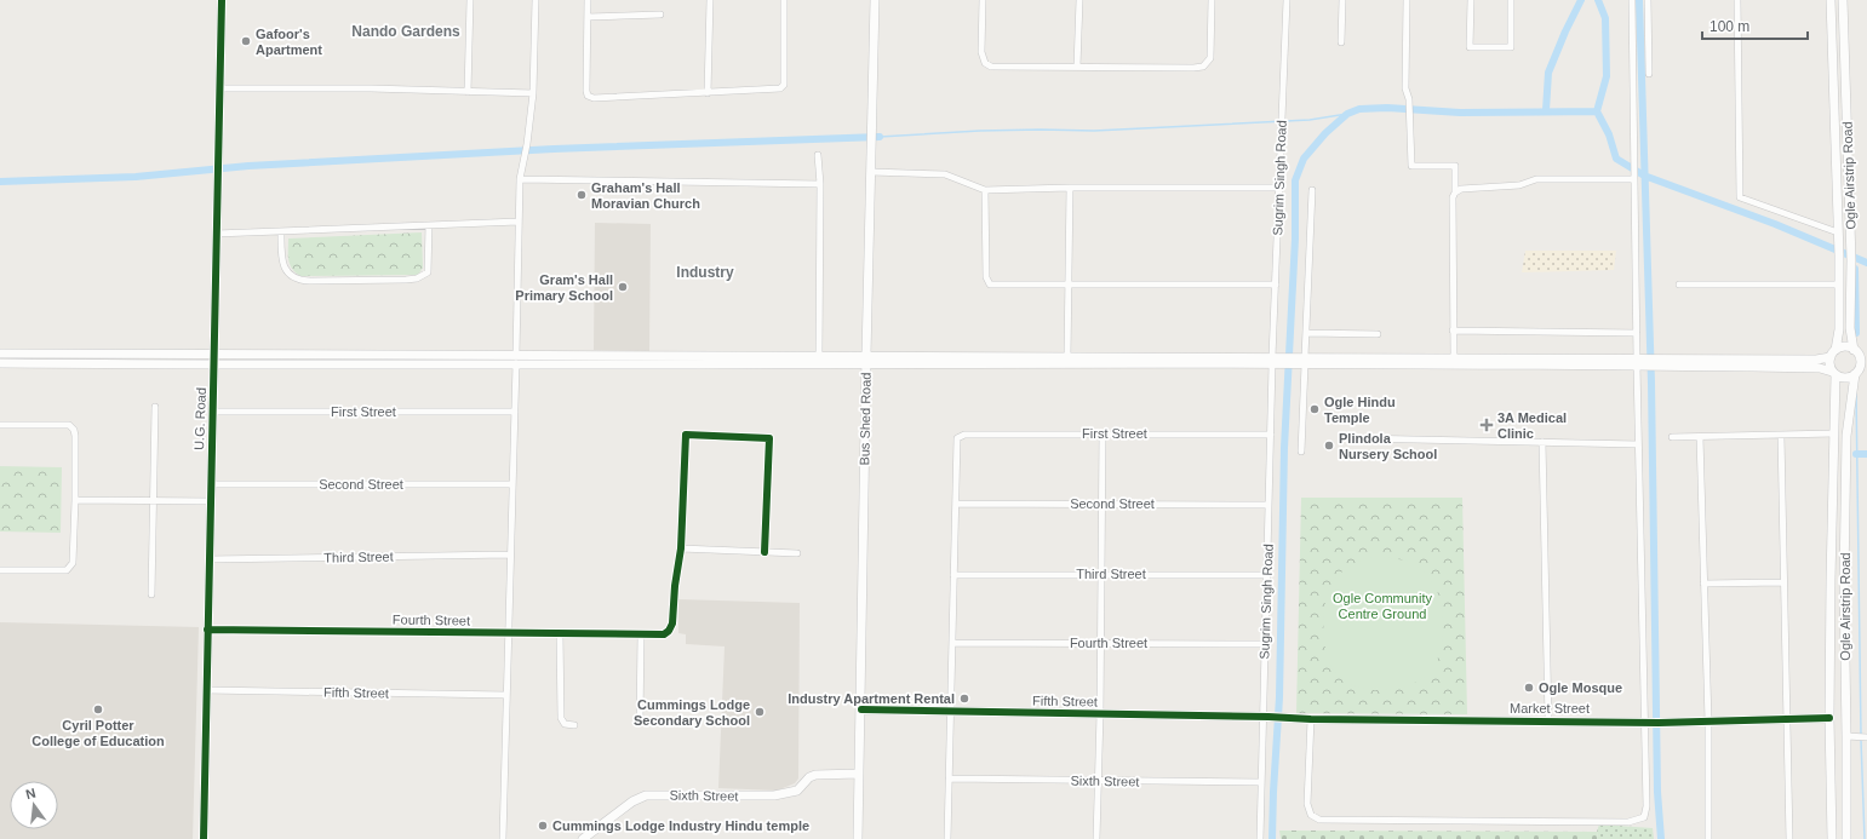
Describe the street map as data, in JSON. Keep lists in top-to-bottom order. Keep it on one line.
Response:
{"streets":{"street":["Ogle Airstrip Road","Sugrim Singh Road","First Street","U.G. Road","Bus Shed Road","Second Street","Third Street","Fourth Street","Fifth Street","Market Street","Sixth Street"]},"crossings":[["Ogle Airstrip Road","Market Street"],["Sugrim Singh Road","First Street"],["Sugrim Singh Road","Second Street"],["Sugrim Singh Road","Third Street"],["Sugrim Singh Road","Fourth Street"],["Sugrim Singh Road","Fifth Street"],["Sugrim Singh Road","Market Street"],["Sugrim Singh Road","Sixth Street"],["First Street","U.G. Road"],["First Street","Second Street"],["U.G. Road","Second Street"],["U.G. Road","Third Street"],["U.G. Road","Fourth Street"],["U.G. Road","Fifth Street"],["Bus Shed Road","Fifth Street"],["Bus Shed Road","Sixth Street"],["Fifth Street","Market Street"]],"districts":["Nando Gardens","Industry"],"parks":["Ogle Community Centre Ground"],"places":{"other":["Gafoor's Apartment","Graham's Hall Moravian Church","Gram's Hall Primary School","Ogle Hindu Temple","Plindola Nursery School","Ogle Mosque","Industry Apartment Rental","Cyril Potter College of Education","Cummings Lodge Secondary School","Cummings Lodge Industry Hindu temple"],"health":["3A Medical Clinic"]},"scale_bar":"100 m","north":"top"}
